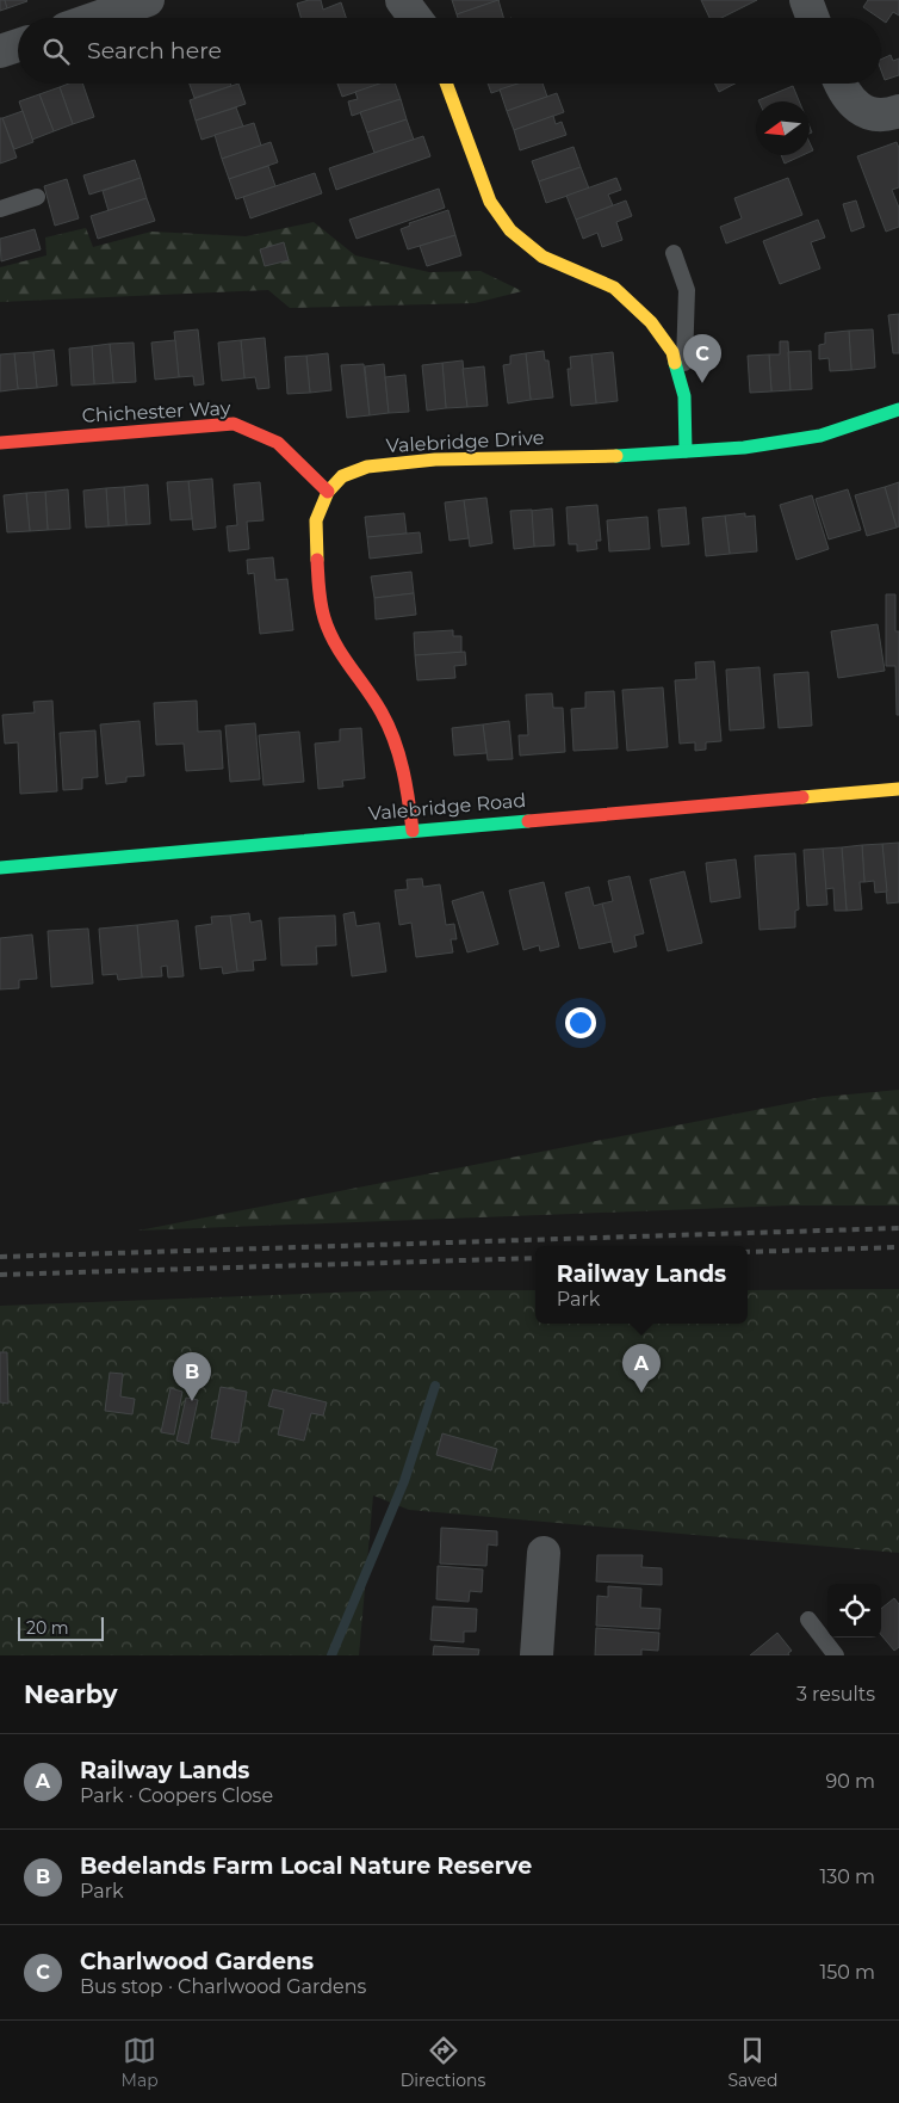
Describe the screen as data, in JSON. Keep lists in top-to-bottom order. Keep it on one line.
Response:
{"streets":{"street":["Chichester Way","Valebridge Drive","Valebridge Road"]},"crossings":[["Chichester Way","Valebridge Drive"],["Valebridge Drive","Valebridge Road"]],"scale_bar":"20 m","north":"left","page":{"search":"Search here","pins":["C","A","B"],"popup":["Railway Lands","Park"],"scale":"20 m","heading":["Nearby","3 results"],"list":[{"mark":"A","name":"Railway Lands","note":"Park · Coopers Close","value":"90 m"},{"mark":"B","name":"Bedelands Farm Local Nature Reserve","note":"Park","value":"130 m"},{"mark":"C","name":"Charlwood Gardens","note":"Bus stop · Charlwood Gardens","value":"150 m"}],"nav":["Map","Directions","Saved"]}}
